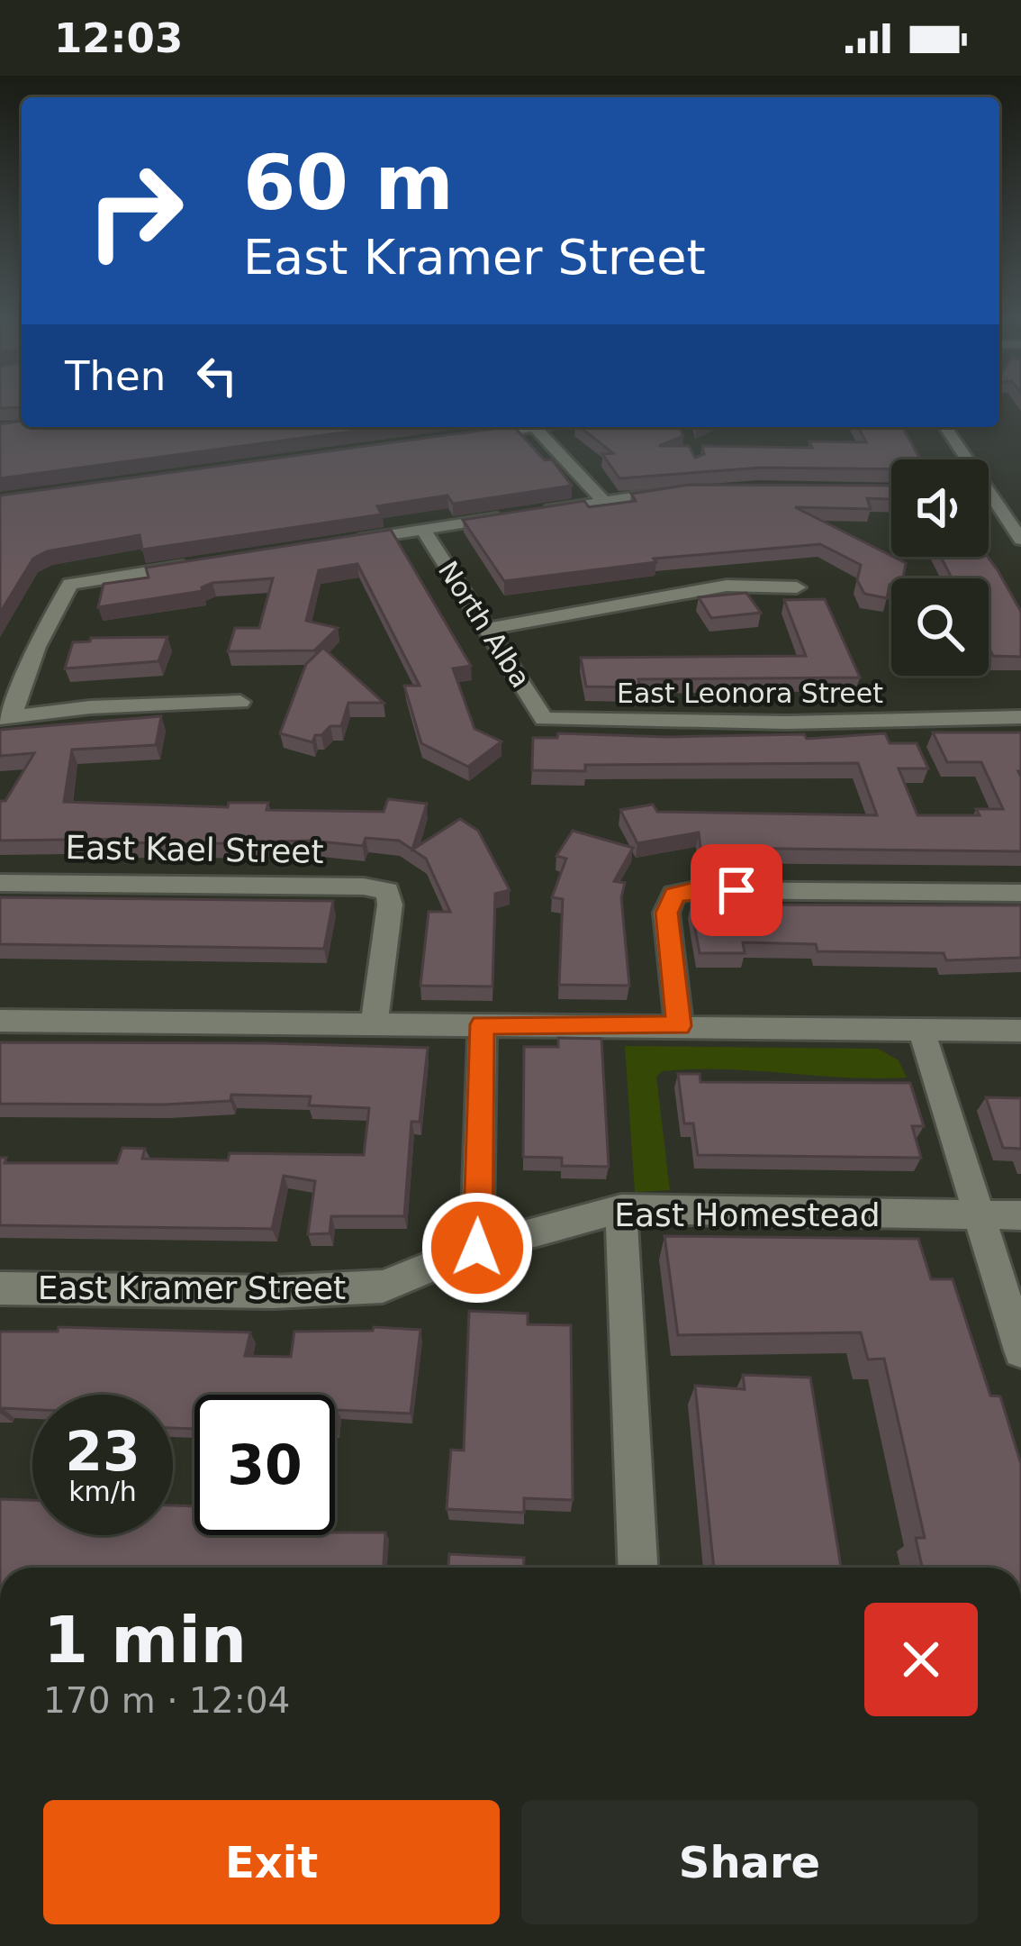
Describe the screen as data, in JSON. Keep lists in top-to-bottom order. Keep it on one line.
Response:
{"streets":{"street":["North Alba","East Leonora Street","East Kael Street","East Homestead","East Kramer Street"]},"crossings":[["North Alba","East Leonora Street"],["East Homestead","East Kramer Street"]],"page":{"status":"12:03","turn":["60 m","East Kramer Street"],"then":"Then","speed":"23 km/h","limit":"30","heading":["1 min","170 m · 12:04"],"buttons":["Exit","Share"]}}
